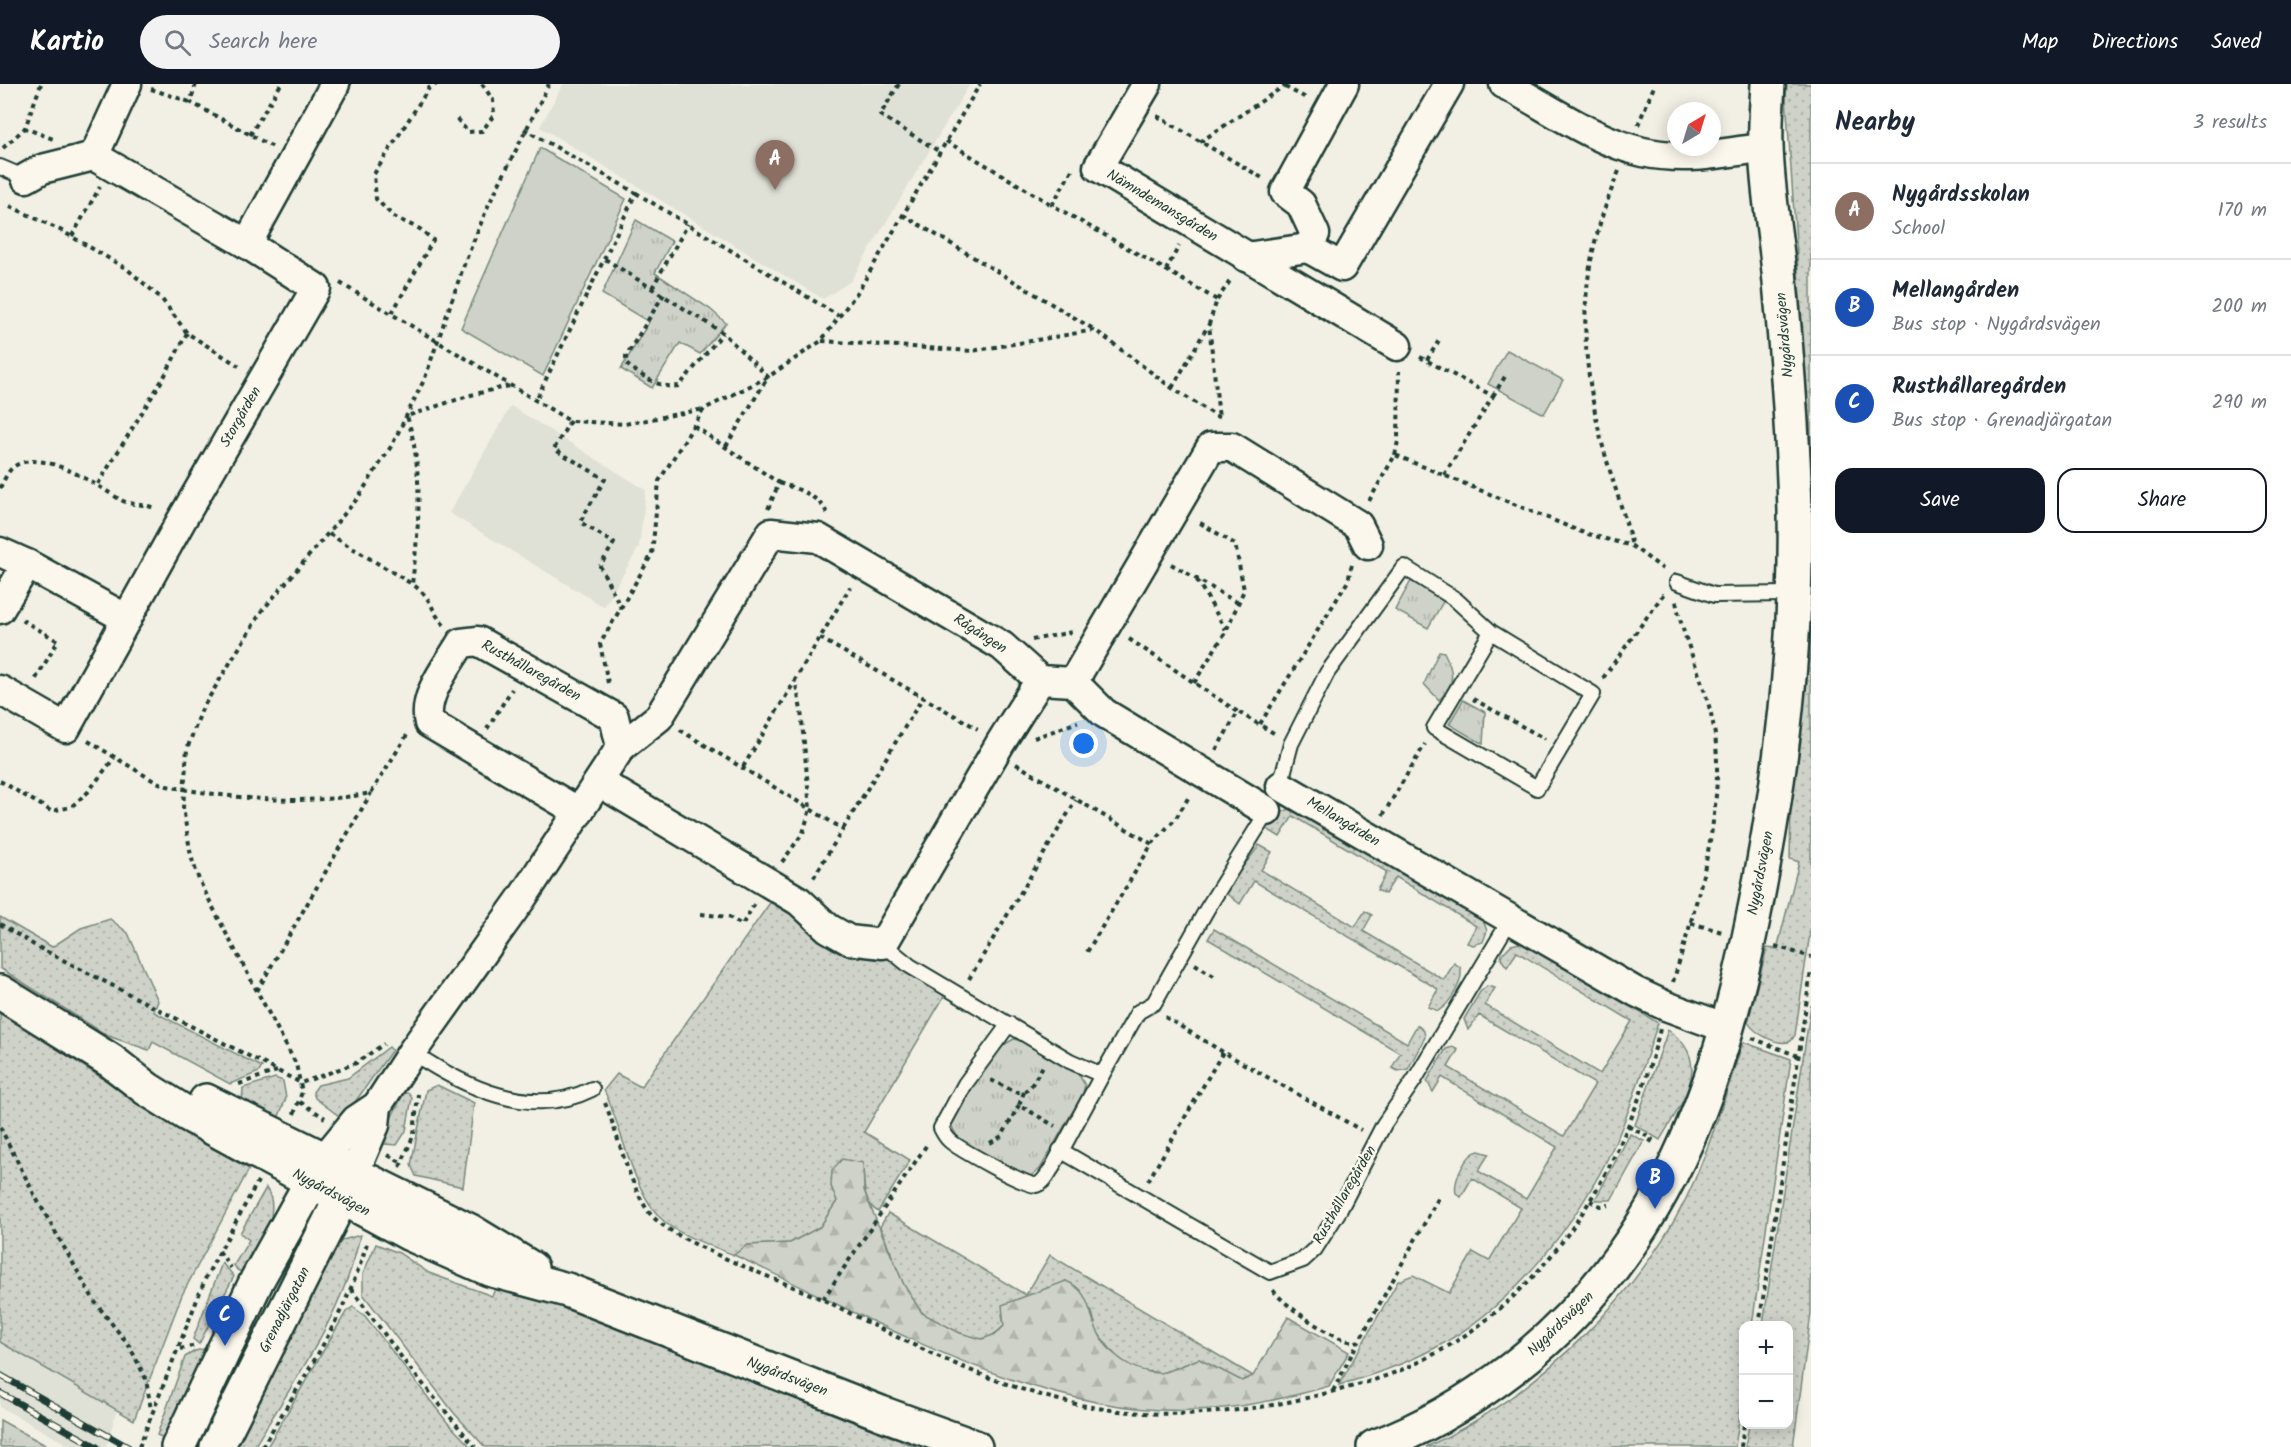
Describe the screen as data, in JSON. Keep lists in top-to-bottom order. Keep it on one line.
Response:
{"streets":{"street":["Nämndemansgården","Nygårdsvägen","Storgården","Rågången","Rusthållaregården","Mellangården","Grenadjärgatan"]},"crossings":[["Nygårdsvägen","Mellangården"],["Nygårdsvägen","Grenadjärgatan"],["Rusthållaregården","Mellangården"]],"north":"top right","page":{"header":"Kartio","search":"Search here","nav":["Map","Directions","Saved"],"heading":["Nearby","3 results"],"pins":["A","B","C"],"list":[{"mark":"A","name":"Nygårdsskolan","note":"School","value":"170 m"},{"mark":"B","name":"Mellangården","note":"Bus stop · Nygårdsvägen","value":"200 m"},{"mark":"C","name":"Rusthållaregården","note":"Bus stop · Grenadjärgatan","value":"290 m"}],"buttons":["Save","Share"],"map_buttons":["+","−"]}}
